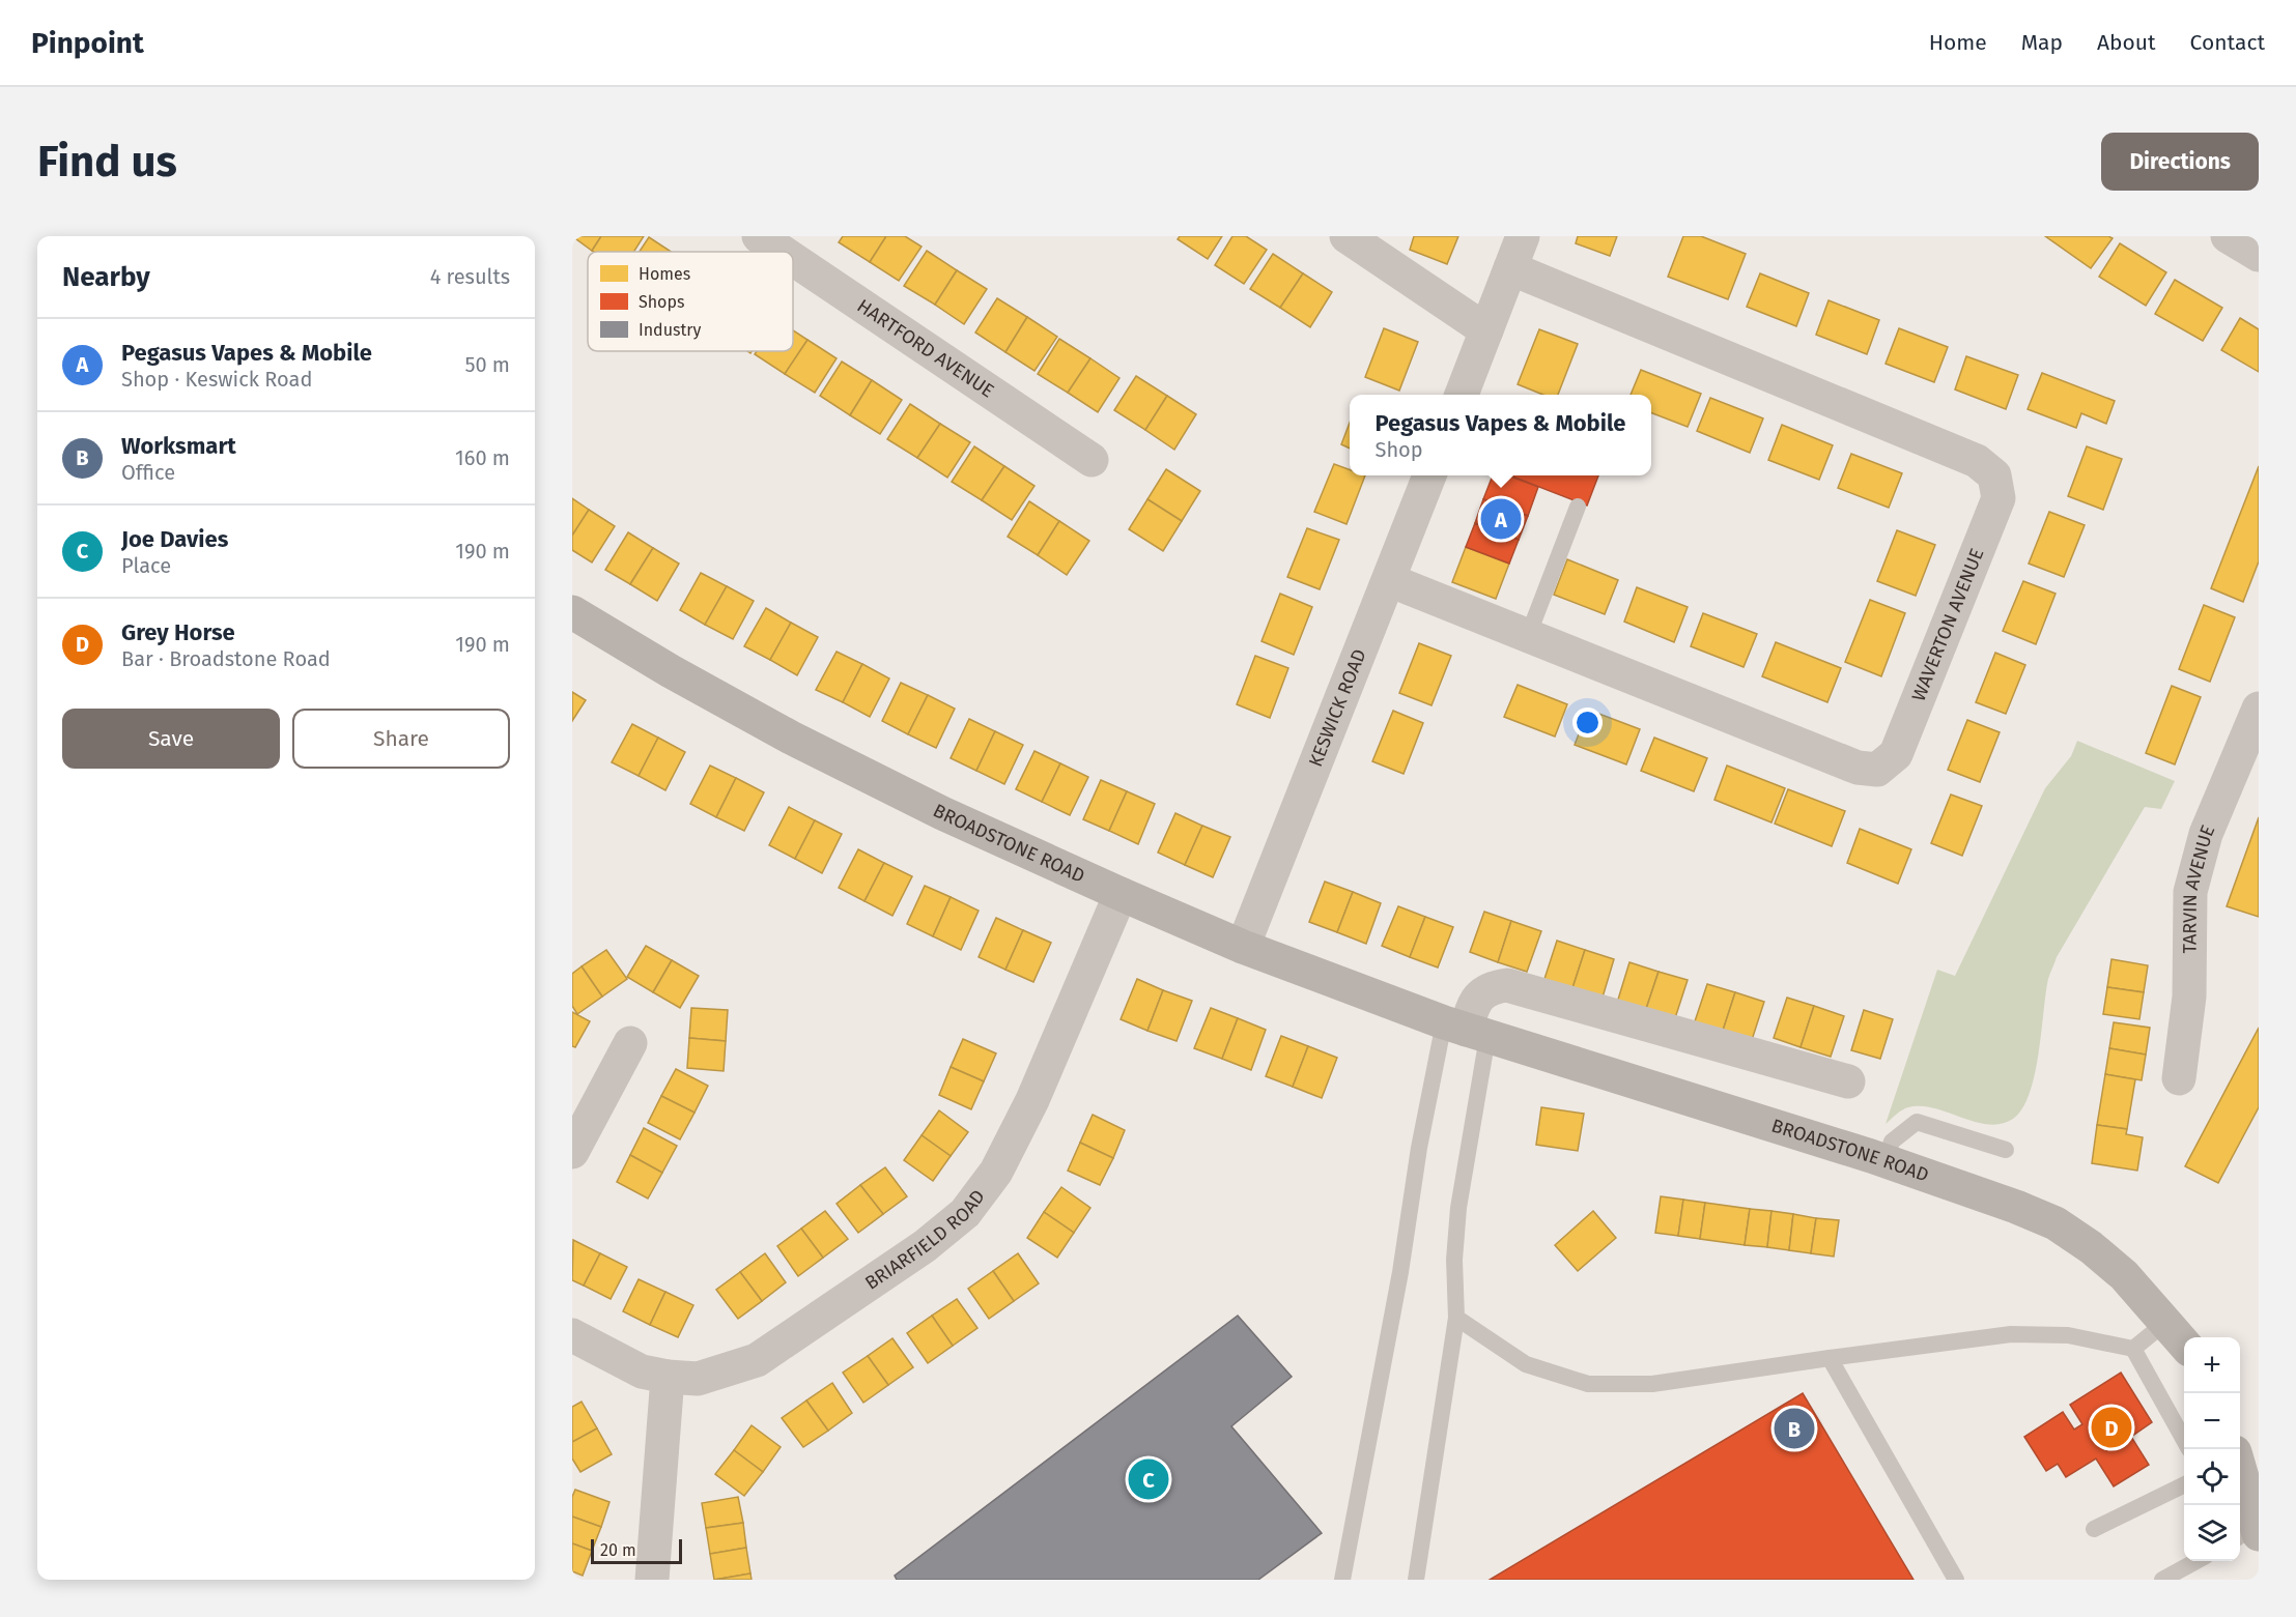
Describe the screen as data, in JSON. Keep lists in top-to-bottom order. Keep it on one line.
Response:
{"streets":{"main road":["BROADSTONE ROAD"],"street":["HARTFORD AVENUE","WAVERTON AVENUE","KESWICK ROAD","TARVIN AVENUE","BRIARFIELD ROAD"]},"crossings":[["WAVERTON AVENUE","KESWICK ROAD"],["KESWICK ROAD","BROADSTONE ROAD"],["BROADSTONE ROAD","BRIARFIELD ROAD"]],"legend":["Homes","Shops","Industry"],"scale_bar":"20 m","page":{"header":"Pinpoint","nav":["Home","Map","About","Contact"],"buttons":["Directions",["Save","Share"]],"title":"Find us","heading":["Nearby","4 results"],"list":[{"mark":"A","name":"Pegasus Vapes & Mobile","note":"Shop · Keswick Road","value":"50 m"},{"mark":"B","name":"Worksmart","note":"Office","value":"160 m"},{"mark":"C","name":"Joe Davies","note":"Place","value":"190 m"},{"mark":"D","name":"Grey Horse","note":"Bar · Broadstone Road","value":"190 m"}],"popup":["Pegasus Vapes & Mobile","Shop"],"pins":["A","D","B","C"],"map_buttons":["+","−"],"scale":"20 m"}}
